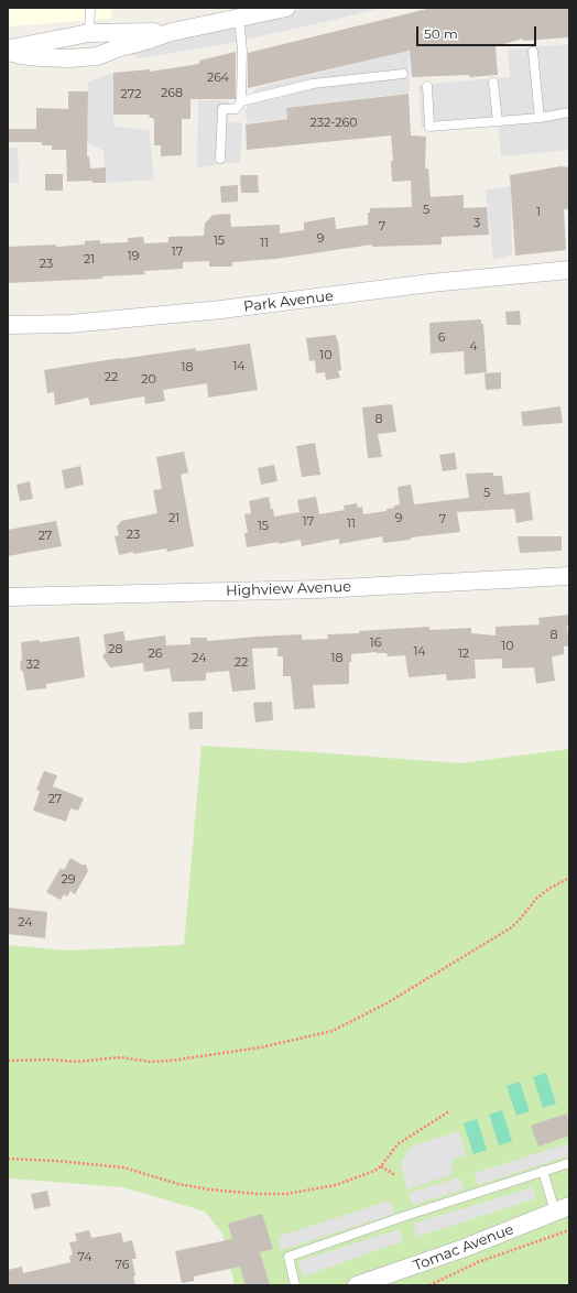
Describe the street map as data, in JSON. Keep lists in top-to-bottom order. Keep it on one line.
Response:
{"streets":{"street":["Park Avenue","Highview Avenue","Tomac Avenue"]},"house_numbers":["264","268","272","232-260","5","1","3","7","9","15","11","17","19","21","23","6","4","10","14","18","22","20","8","5","21","9","7","17","11","15","23","27","8","16","10","28","14","26","12","24","18","22","32","27","29","24","74","76"],"scale_bar":"50 m"}
